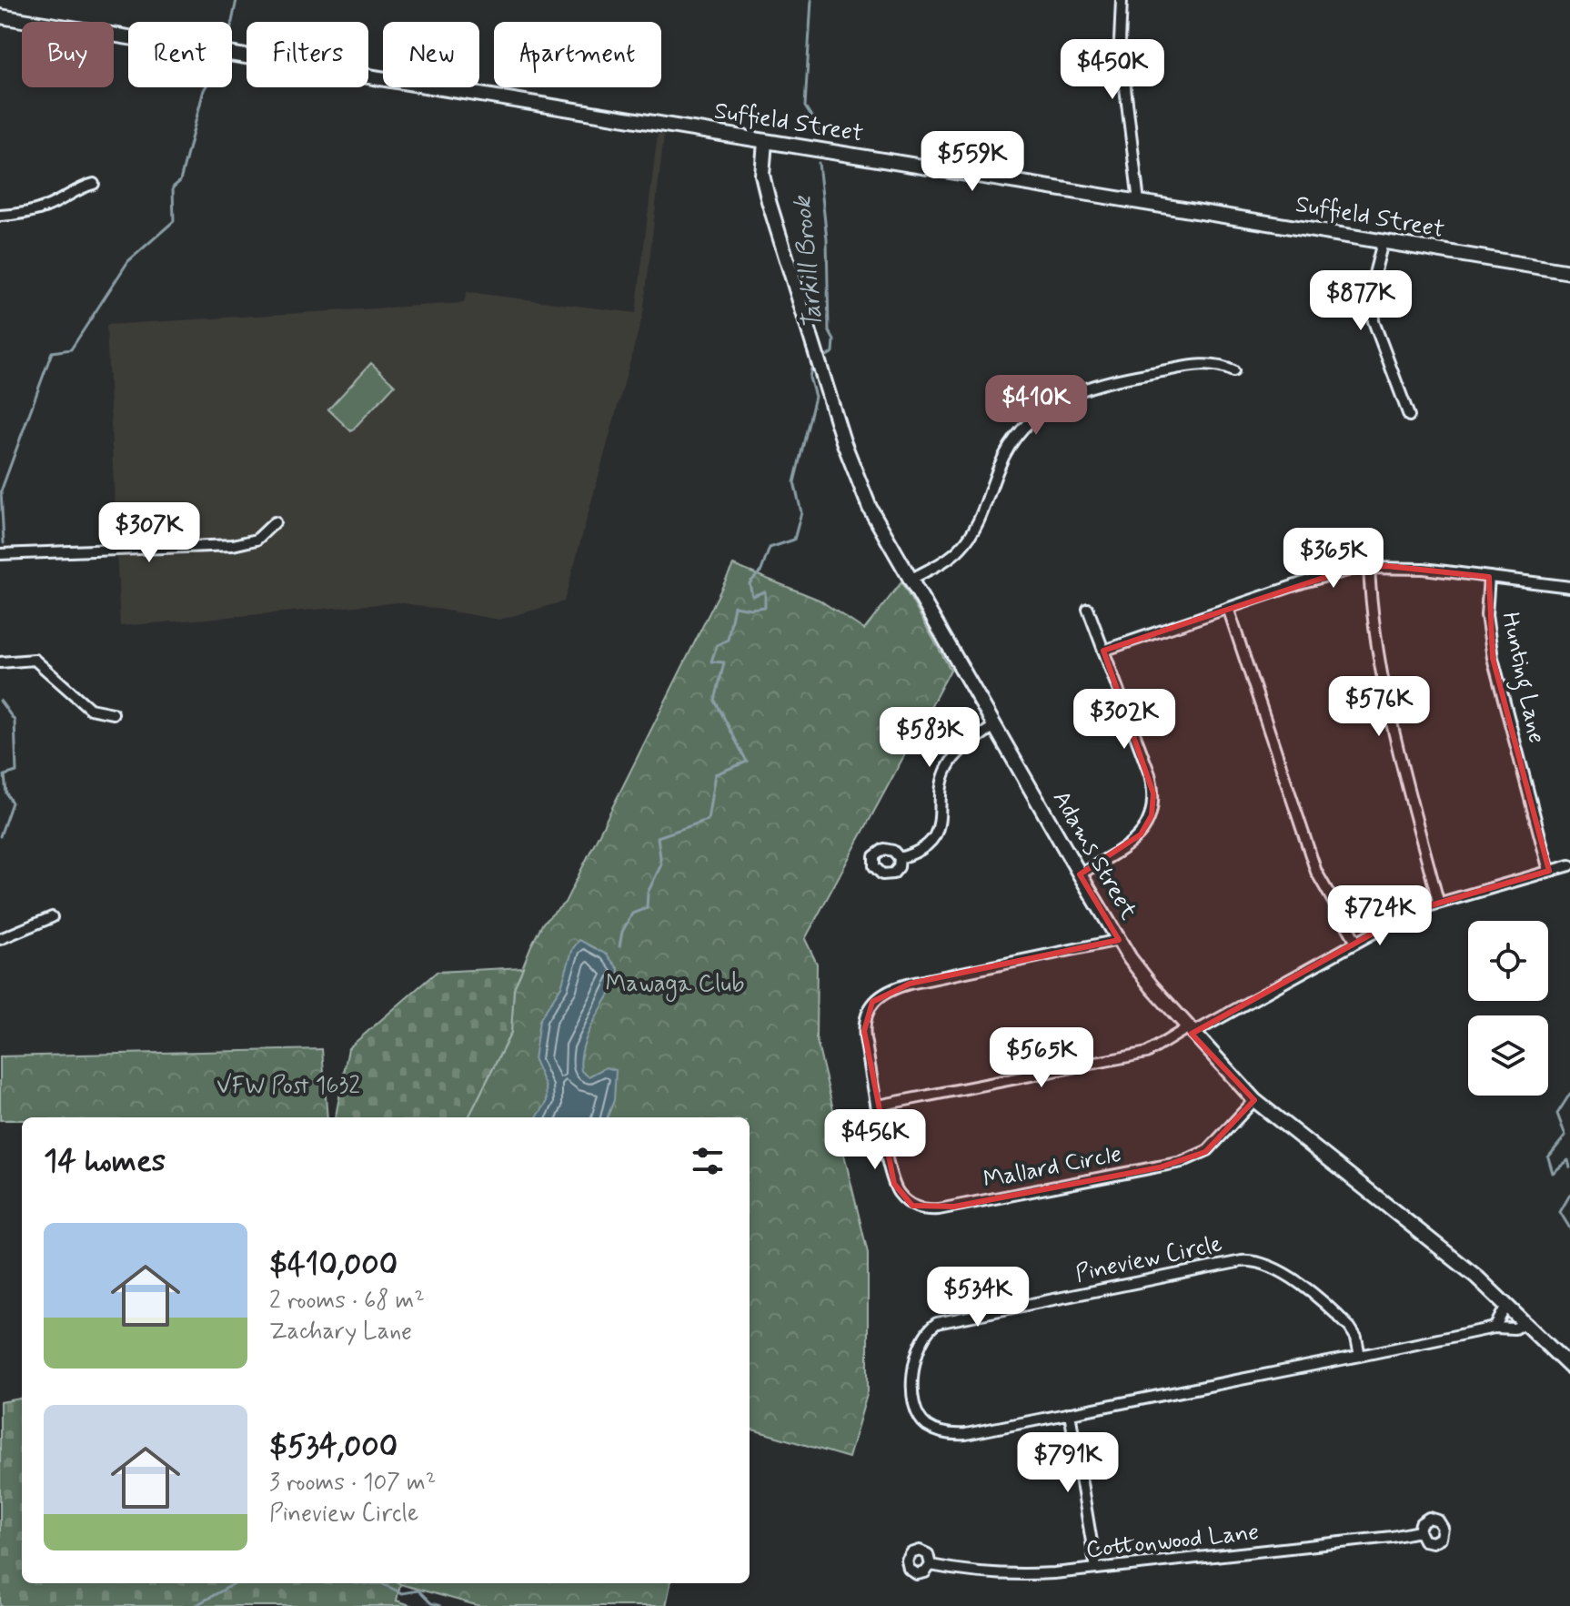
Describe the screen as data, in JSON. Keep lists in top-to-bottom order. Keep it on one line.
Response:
{"streets":{"main road":["Suffield Street","Adams Street"],"street":["Hunting Lane","Mallard Circle","Pineview Circle","Cottonwood Lane"]},"crossings":[["Suffield Street","Adams Street"],["Adams Street","Mallard Circle"],["Adams Street","Pineview Circle"]],"water":["Tarkill Brook"],"parks":["Mawaga Club","VFW Post 1632"],"page":{"chip":["Buy","Rent","Filters","New","Apartment"],"price":["$450K","$559K","$877K","$410K","$307K","$365K","$576K","$302K","$583K","$724K","$565K","$456K","$534K","$791K"],"heading":"14 homes","list":[{"name":"$410,000","note":"2 rooms · 68 m² · Zachary Lane"},{"name":"$534,000","note":"3 rooms · 107 m² · Pineview Circle"}]}}
